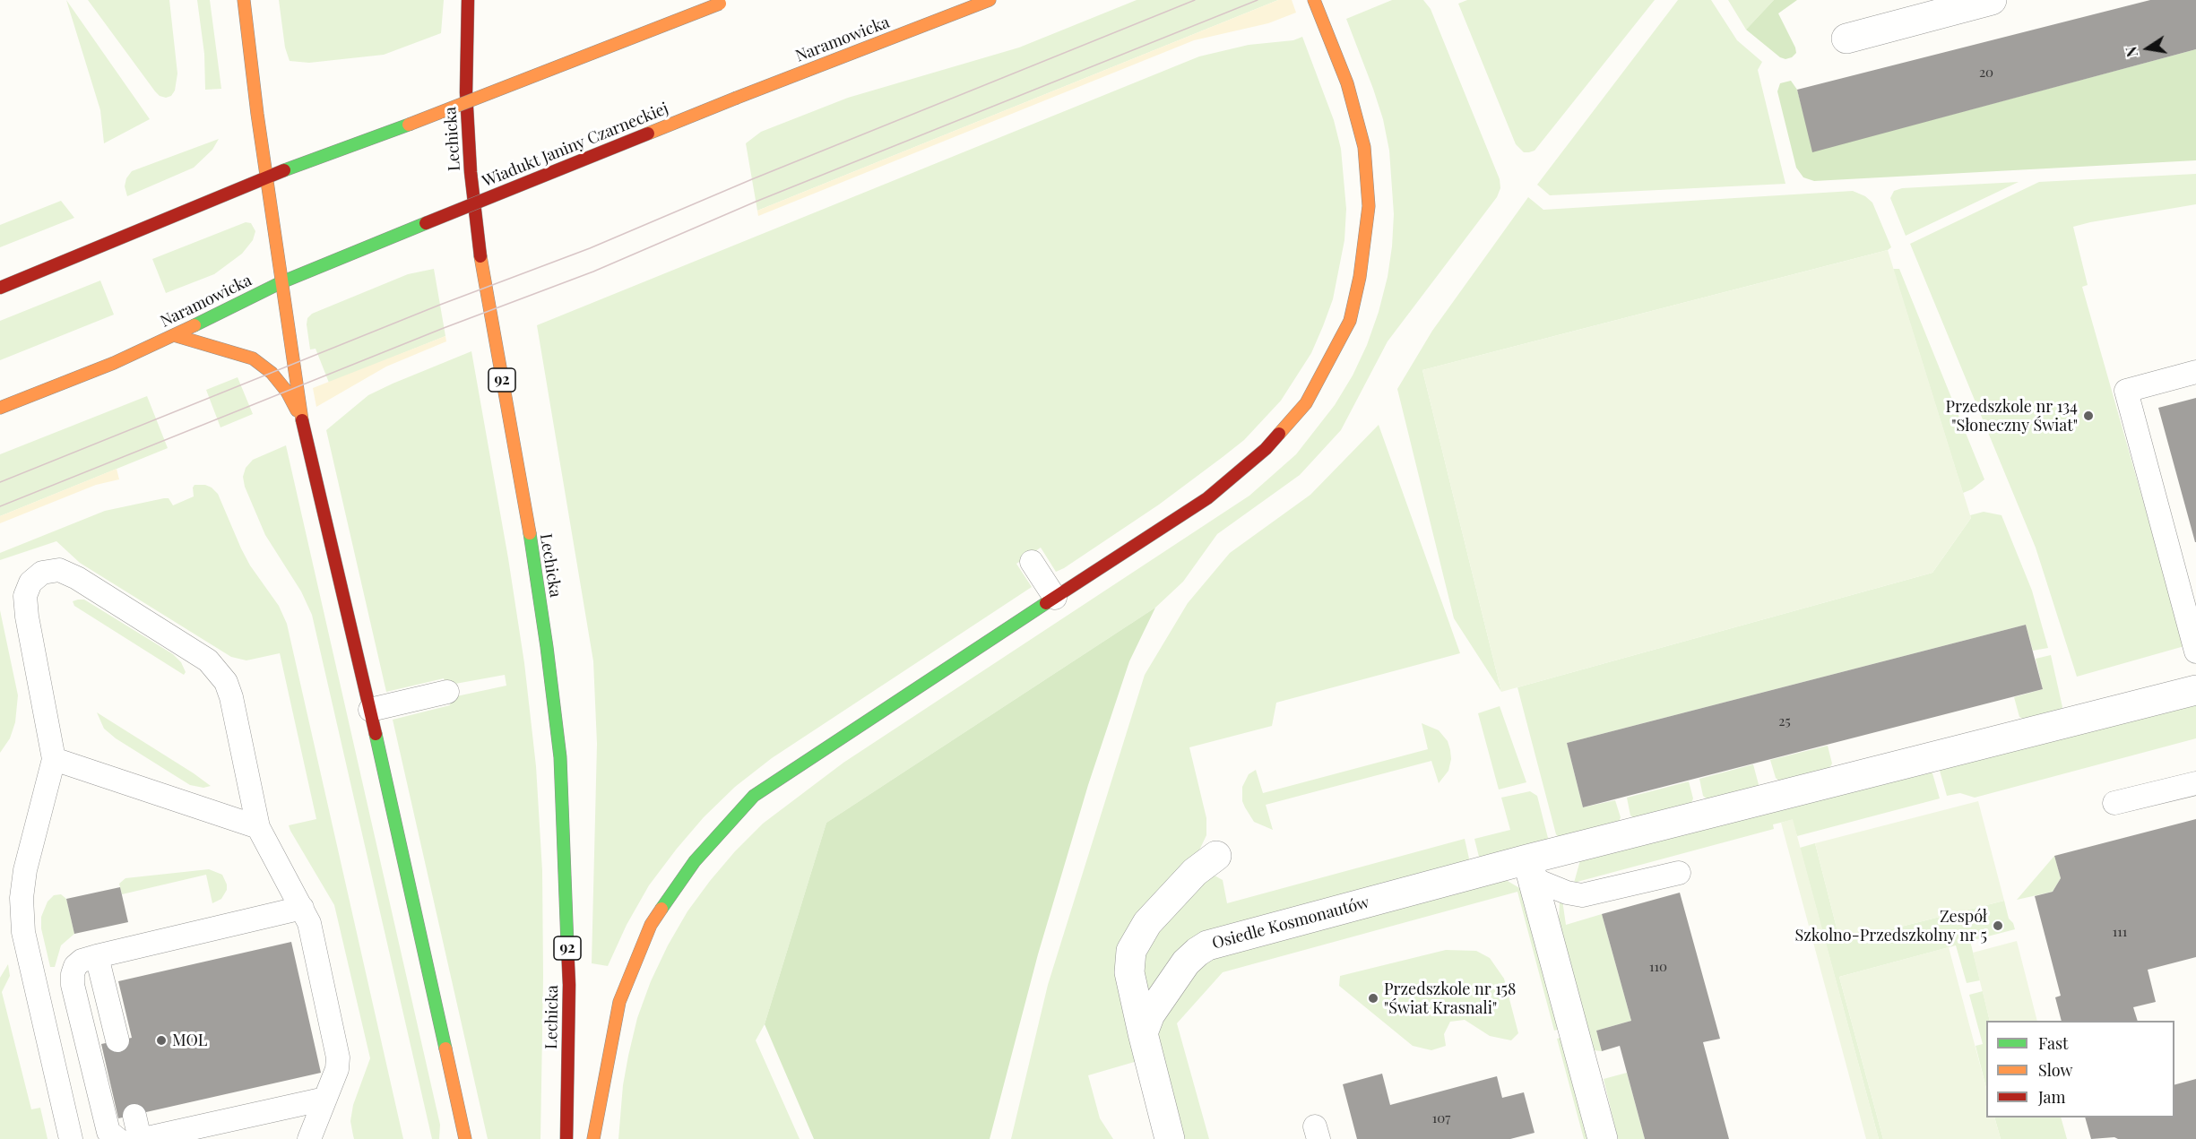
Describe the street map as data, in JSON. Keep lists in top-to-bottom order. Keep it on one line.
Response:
{"streets":{"street":["Naramowicka","Lechicka","Wiadukt Janiny Czarneckiej","92","Osiedle Kosmonautów"]},"crossings":[["Naramowicka","Wiadukt Janiny Czarneckiej"]],"places":["Przedszkole nr 134 \"Słoneczny Świat\"","Zespół Szkolno-Przedszkolny nr 5","Przedszkole nr 158 \"Świat Krasnali\"","MOL"],"house_numbers":["20","25","111","110","107"],"legend":["Fast","Slow","Jam"],"north":"left"}
